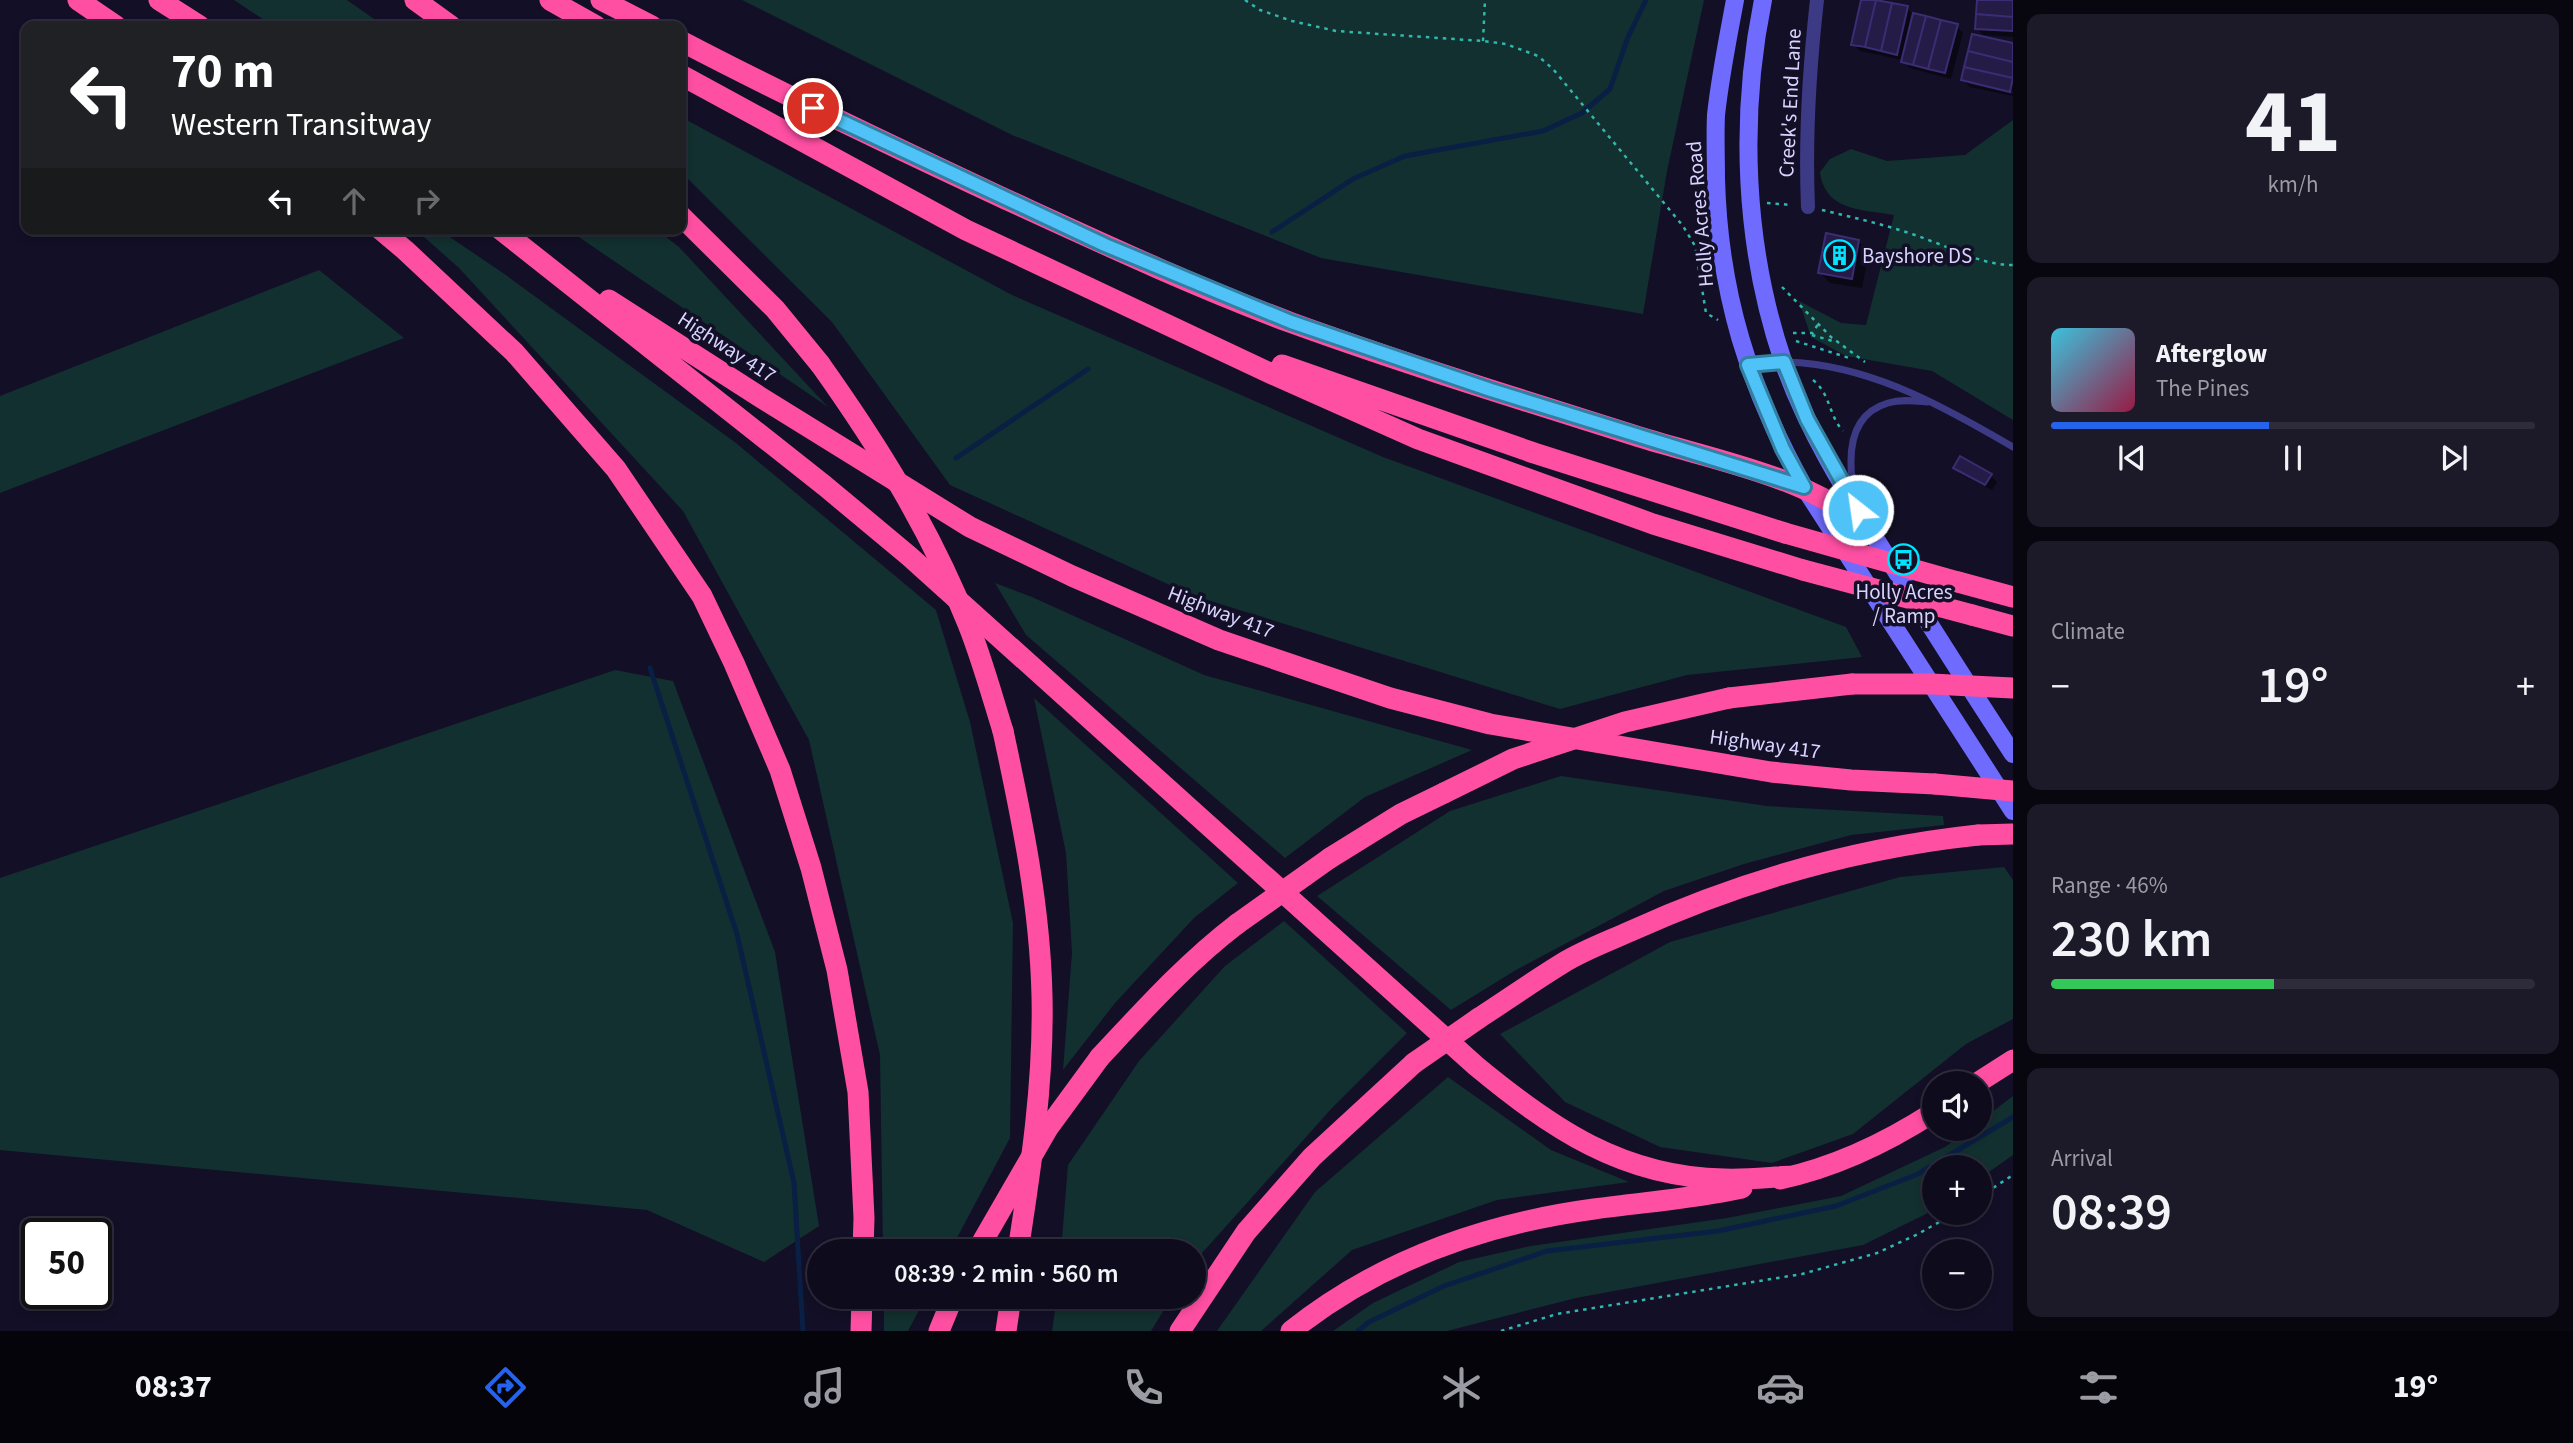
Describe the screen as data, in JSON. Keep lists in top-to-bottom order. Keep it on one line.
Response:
{"streets":{"highway":["Highway 417"],"main road":["Holly Acres Road"],"street":["Creek's End Lane"]},"places":{"building":["Bayshore DS"],"bus stop":["Holly Acres / Ramp"]},"page":{"tile":[["41","km/h"],"Climate",["Range · 46%","230 km"],["Arrival","08:39"]],"turn":["70 m","Western Transitway"],"song":["Afterglow","The Pines"],"heat":["−","19°","+"],"map_buttons":["+","−"],"limit":"50","trip":"08:39 · 2 min · 560 m","tabs":["08:37","19°"]}}
